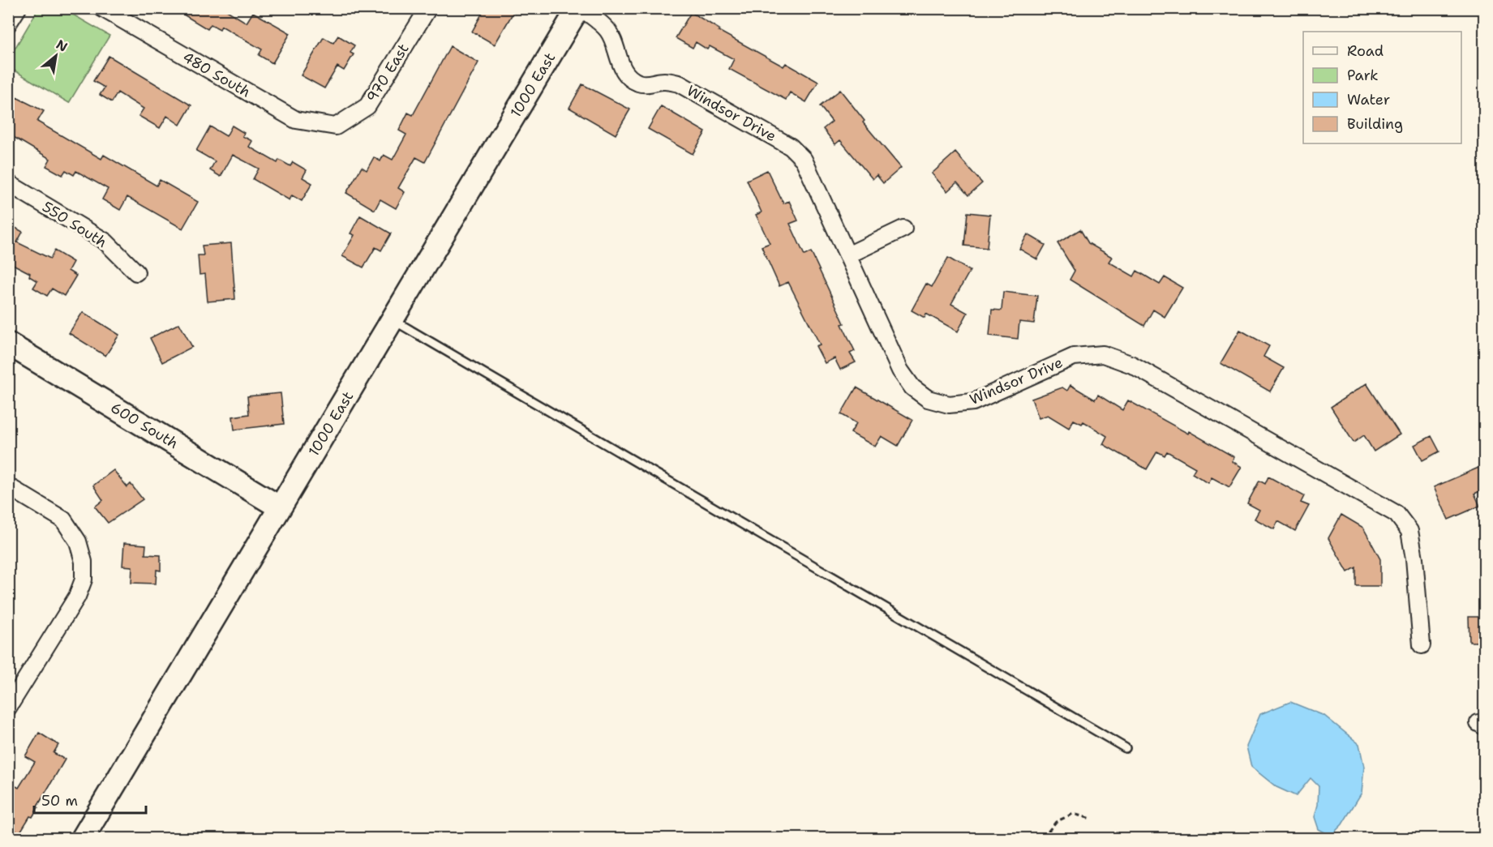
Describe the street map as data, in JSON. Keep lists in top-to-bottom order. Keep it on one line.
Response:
{"streets":{"street":["970 East","480 South","1000 East","Windsor Drive","550 South","600 South"]},"crossings":[["970 East","480 South"],["1000 East","Windsor Drive"],["1000 East","600 South"]],"legend":["Road","Park","Water","Building"],"scale_bar":"50 m","north":"top right"}
